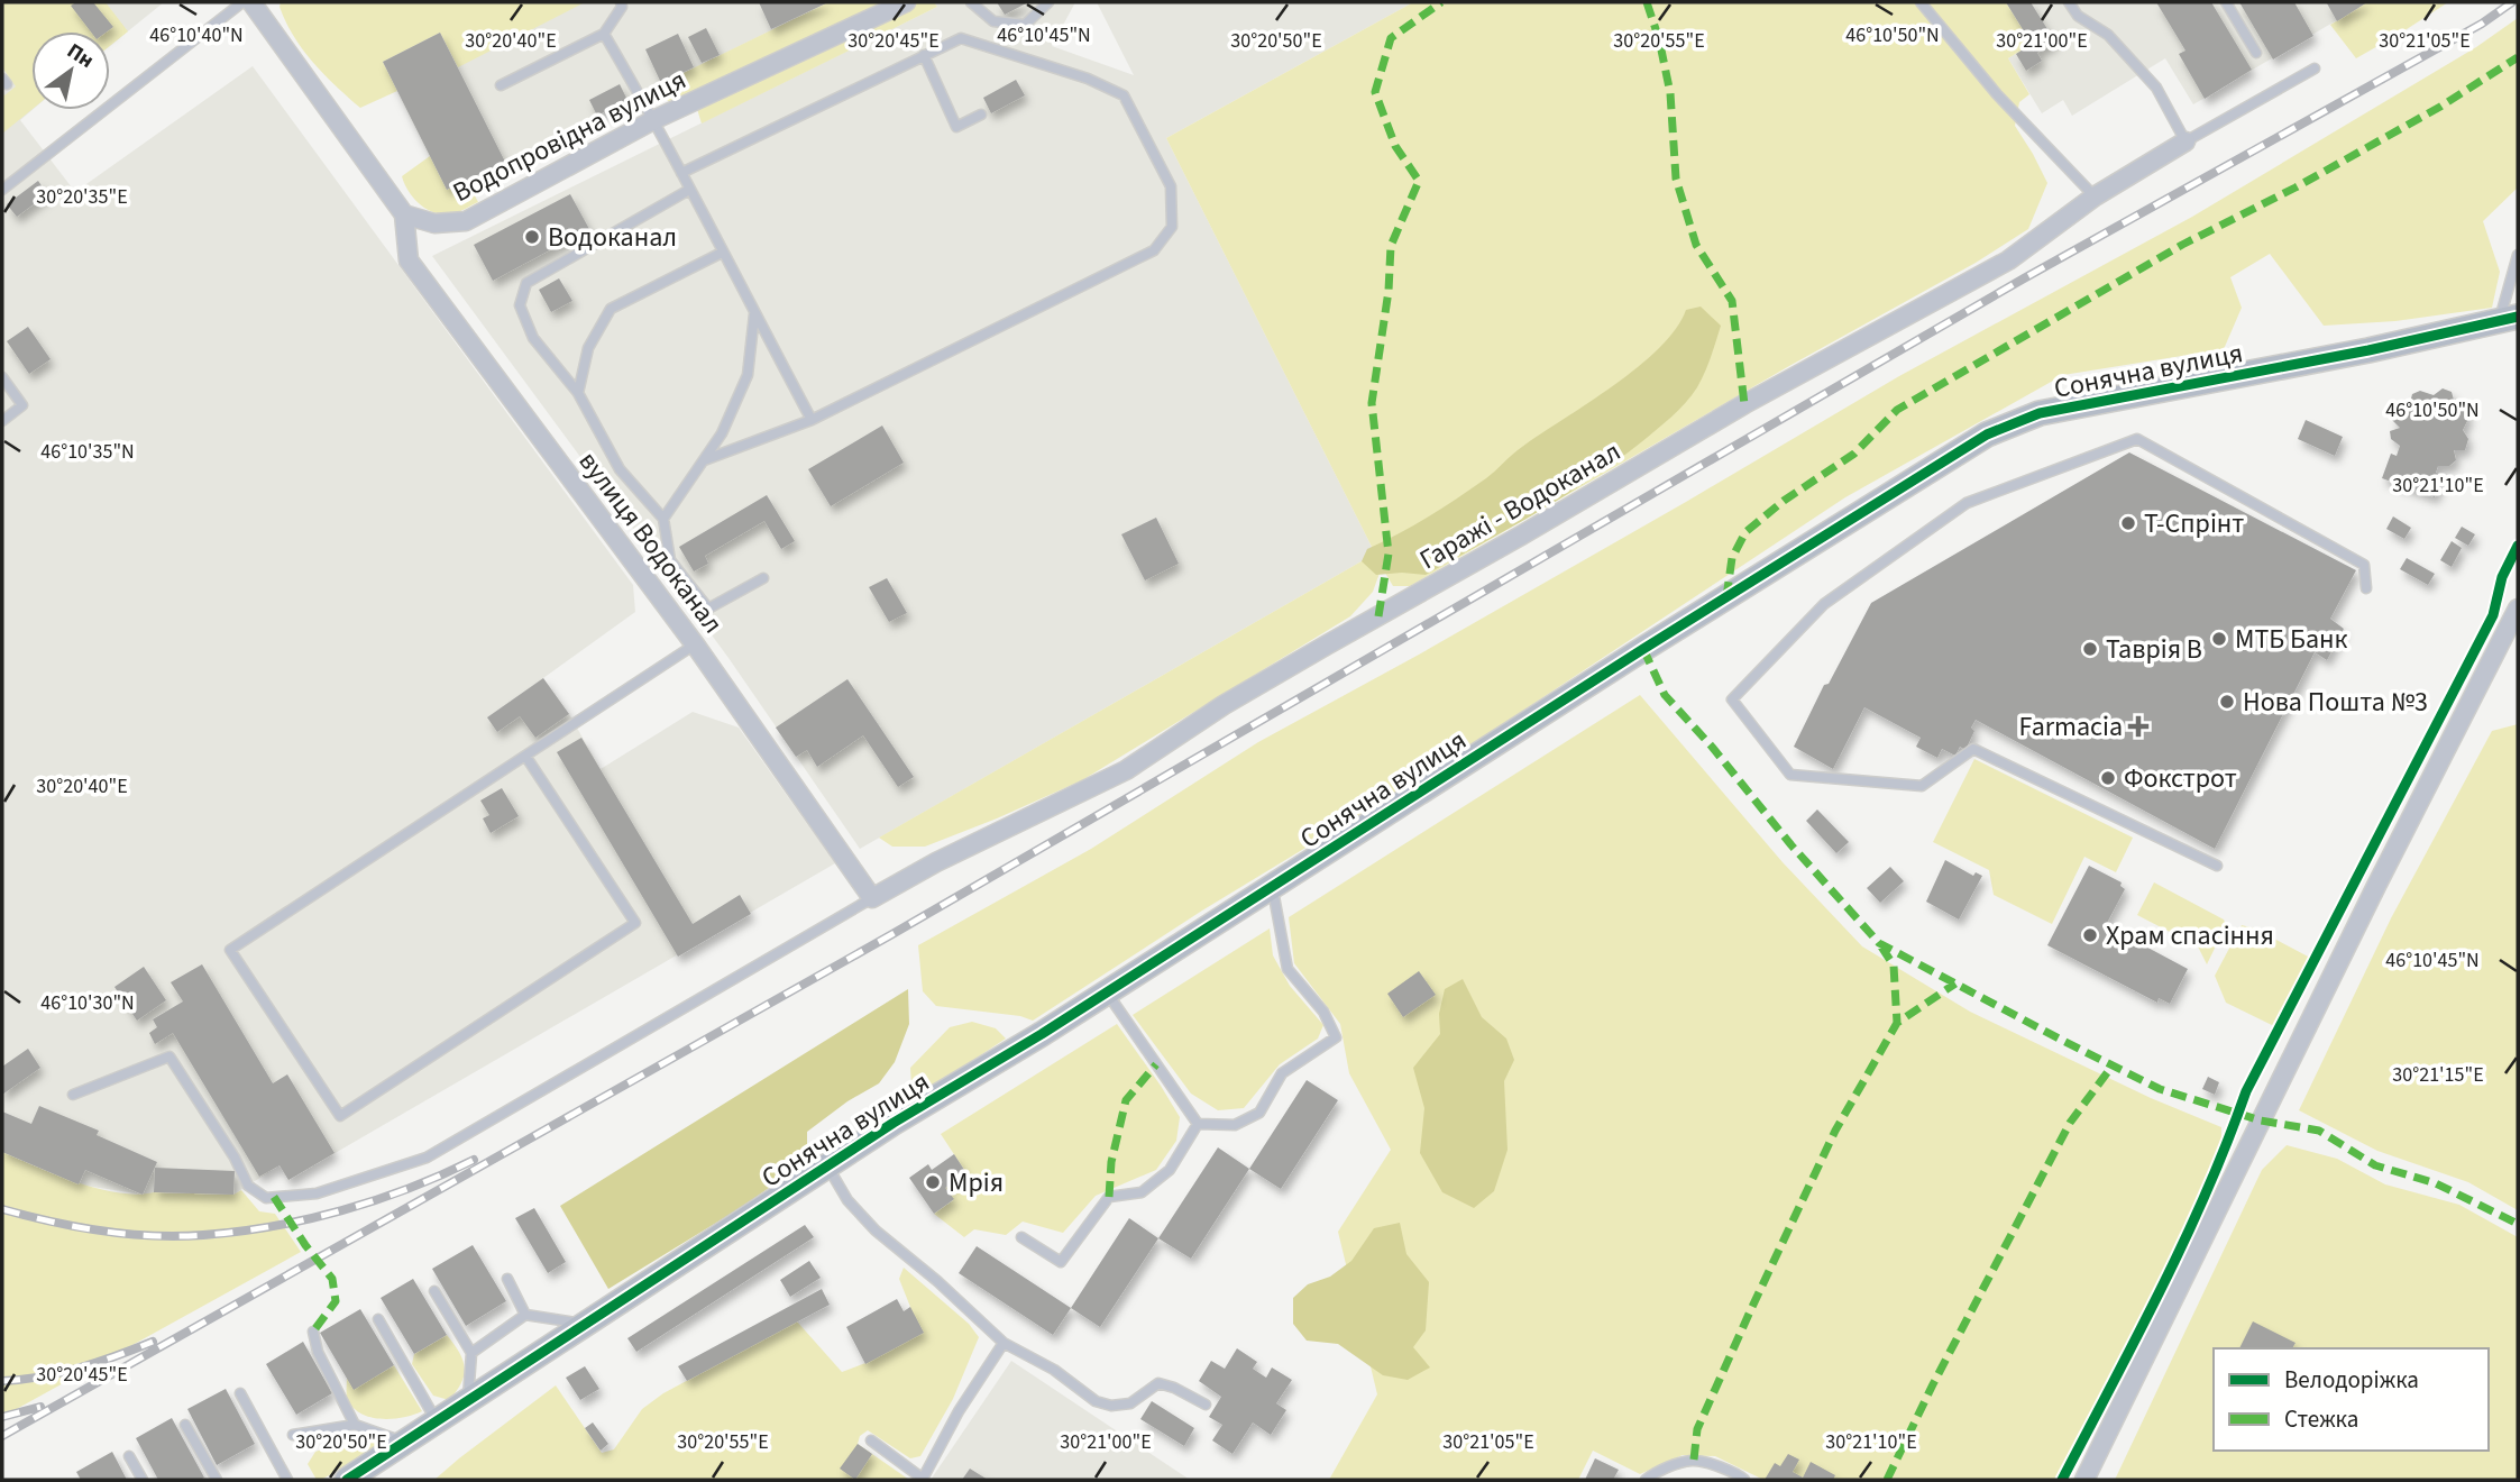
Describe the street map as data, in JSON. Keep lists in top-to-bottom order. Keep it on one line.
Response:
{"streets":{"street":["Водопровідна вулиця","Сонячна вулиця","Гаражі - Водоканал","вулиця Водоканал"]},"crossings":[["Водопровідна вулиця","вулиця Водоканал"],["Гаражі - Водоканал","вулиця Водоканал"]],"places":{"other":["Водоканал","Т-Спрінт","МТБ Банк","Таврія В","Нова Пошта №3","Фокстрот","Храм спасіння","Мрія"],"health":["Farmacia"]},"legend":["Велодоріжка","Стежка"],"north":"top right","coordinates":["46°10'40\"N","46°10'45\"N","46°10'50\"N","30°20'40\"E","30°20'45\"E","30°20'50\"E","30°20'55\"E","30°21'00\"E","30°21'05\"E","30°20'35\"E","46°10'35\"N","30°21'10\"E","46°10'30\"N","30°21'15\"E"]}
